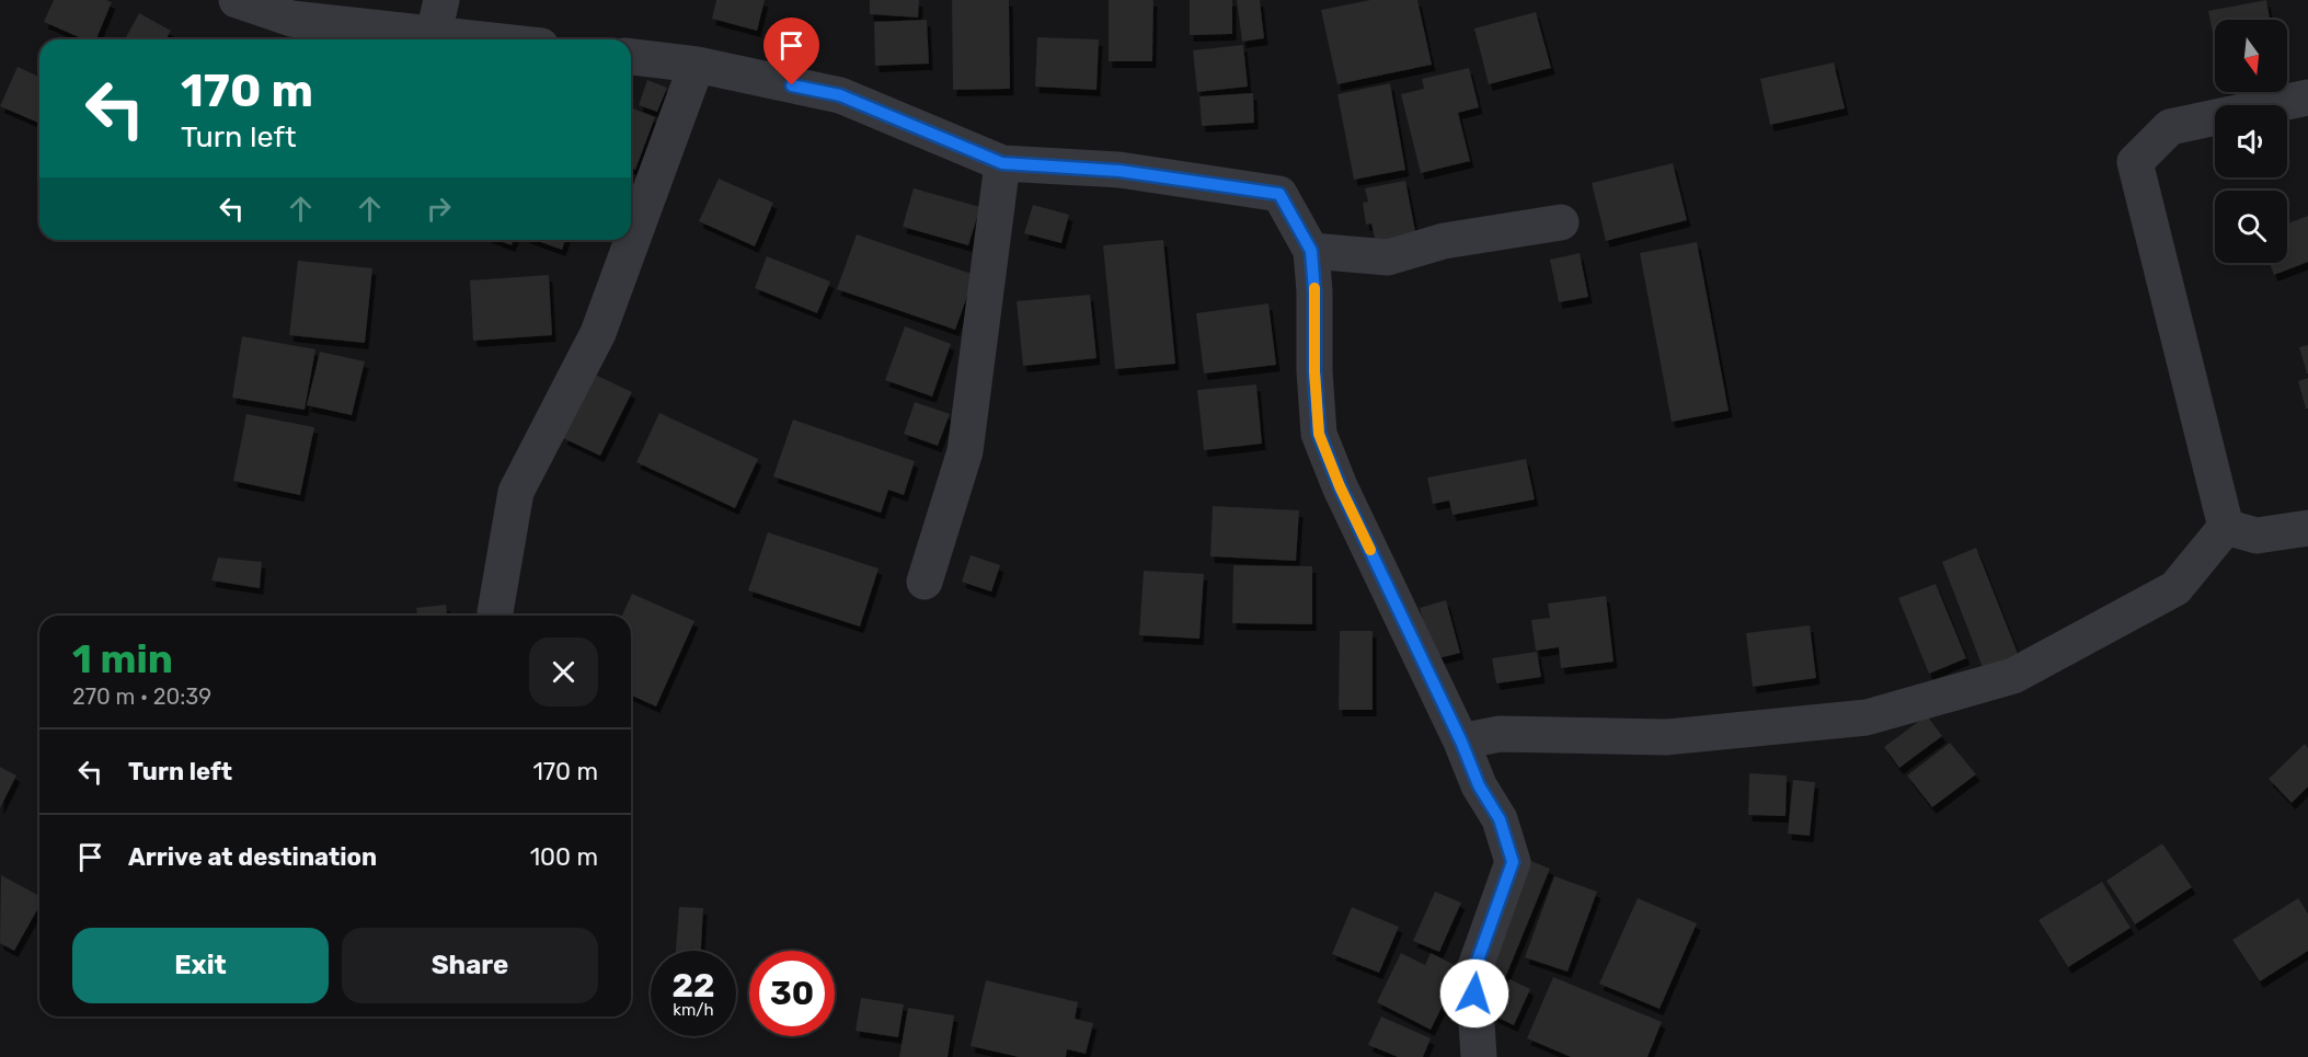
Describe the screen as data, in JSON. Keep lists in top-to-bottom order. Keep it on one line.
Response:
{"north":"bottom","page":{"turn":["170 m","Turn left"],"heading":["1 min","270 m · 20:39"],"list":[{"name":"Turn left","value":"170 m"},{"name":"Arrive at destination","value":"100 m"}],"buttons":["Exit","Share"],"speed":"22 km/h","limit":"30"}}
